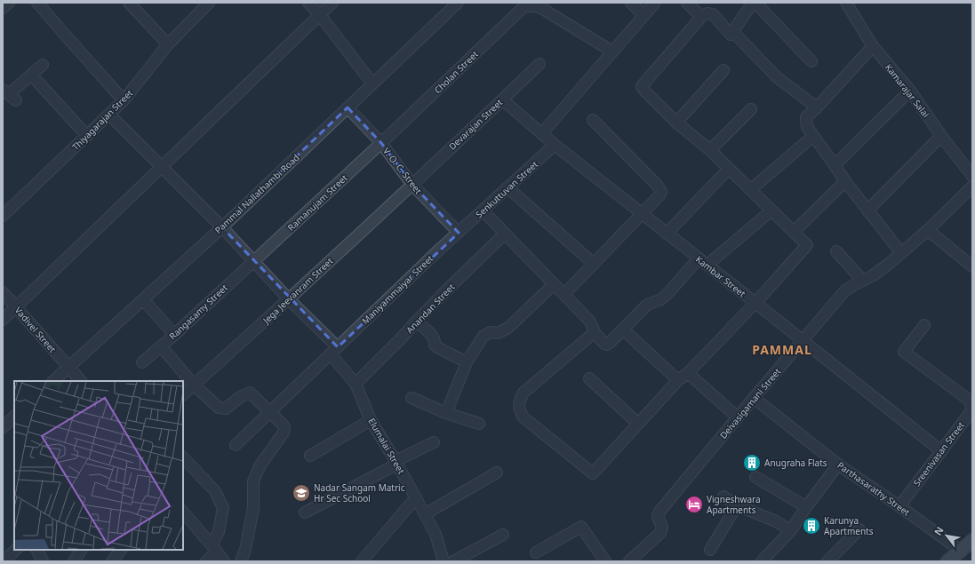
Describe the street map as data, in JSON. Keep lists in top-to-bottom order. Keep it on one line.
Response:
{"streets":{"street":["Cholan Street","Kamarajar Salai","Thiyagarajan Street","Devarajan Street","V. O. C. Street","Senkuttuvan Street","Pammal Nallathambi Road","Ramanujam Street","Kambar Street","Maniyammaiyar Street","Jega Jeevanram Street","Anandan Street","Rangasamy Street","Vadivel Street","Deivasigamani Street","Elumalai Street","Sreenivasan Street","Parthasarathy Street"]},"crossings":[["Cholan Street","V. O. C. Street"],["Cholan Street","Ramanujam Street"],["Thiyagarajan Street","Elumalai Street"],["Devarajan Street","V. O. C. Street"],["Devarajan Street","Kambar Street"],["Devarajan Street","Jega Jeevanram Street"],["V. O. C. Street","Senkuttuvan Street"],["V. O. C. Street","Pammal Nallathambi Road"],["V. O. C. Street","Ramanujam Street"],["V. O. C. Street","Maniyammaiyar Street"],["V. O. C. Street","Jega Jeevanram Street"],["Senkuttuvan Street","Kambar Street"],["Senkuttuvan Street","Maniyammaiyar Street"],["Pammal Nallathambi Road","Vadivel Street"],["Pammal Nallathambi Road","Elumalai Street"],["Ramanujam Street","Rangasamy Street"],["Ramanujam Street","Elumalai Street"],["Kambar Street","Deivasigamani Street"],["Kambar Street","Sreenivasan Street"],["Maniyammaiyar Street","Elumalai Street"],["Jega Jeevanram Street","Elumalai Street"],["Anandan Street","Elumalai Street"],["Rangasamy Street","Elumalai Street"],["Deivasigamani Street","Parthasarathy Street"],["Sreenivasan Street","Parthasarathy Street"]],"districts":["PAMMAL"],"places":{"building":["Anugraha Flats","Karunya Apartments"],"school or university":["Nadar Sangam Matric Hr Sec School"],"hotel":["Vigneshwara Apartments"]},"north":"top left"}
